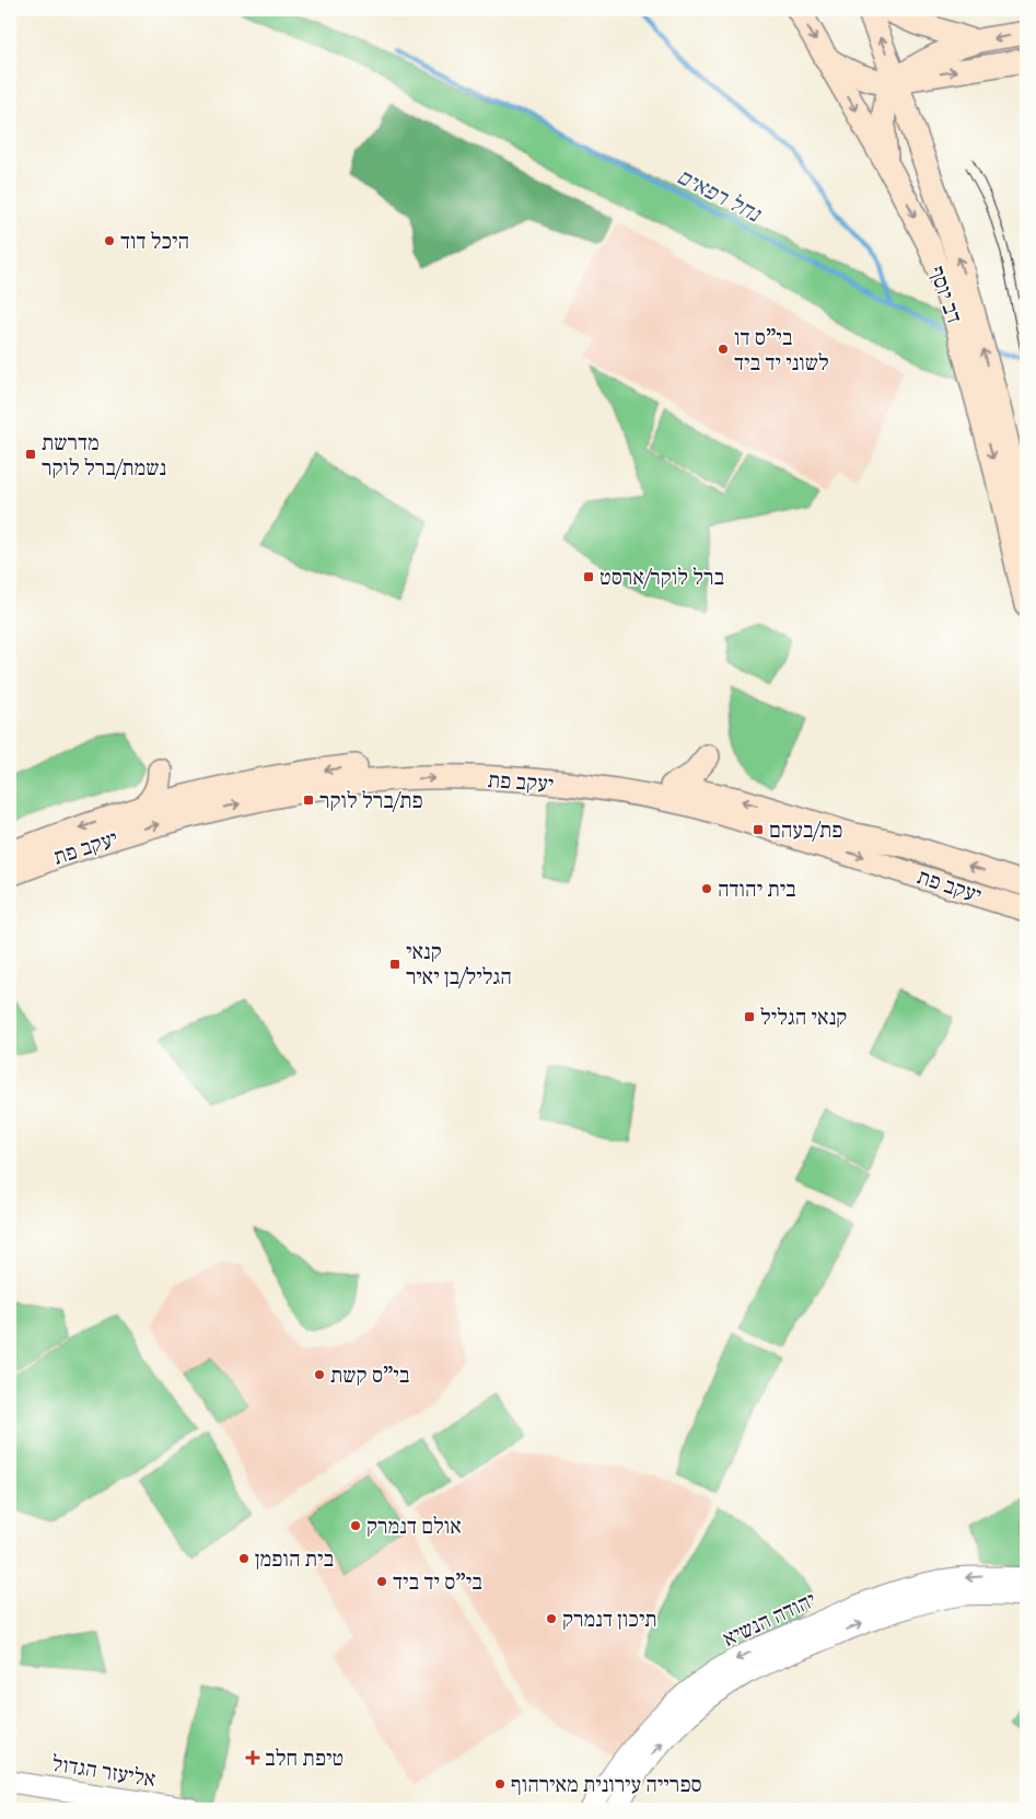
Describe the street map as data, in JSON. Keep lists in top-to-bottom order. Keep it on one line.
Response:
{"streets":{"main road":["דב יוסף","יעקב פת"],"street":["יהודה הנשיא","אליעזר הגדול"]},"water":["נחל רפאים"],"places":{"other":["היכל דוד","בי\"ס דו לשוני יד ביד","בית יהודה","בי\"ס קשת","אולם דנמרק","בית הופמן","בי\"ס יד ביד","תיכון דנמרק","ספרייה עירונית מאירהוף"],"transit":["מדרשת נשמת/ברל לוקר","ברל לוקר/ארסט","פת/ברל לוקר","פת/בעהם","קנאי הגליל/בן יאיר","קנאי הגליל"],"health":["טיפת חלב"]}}
